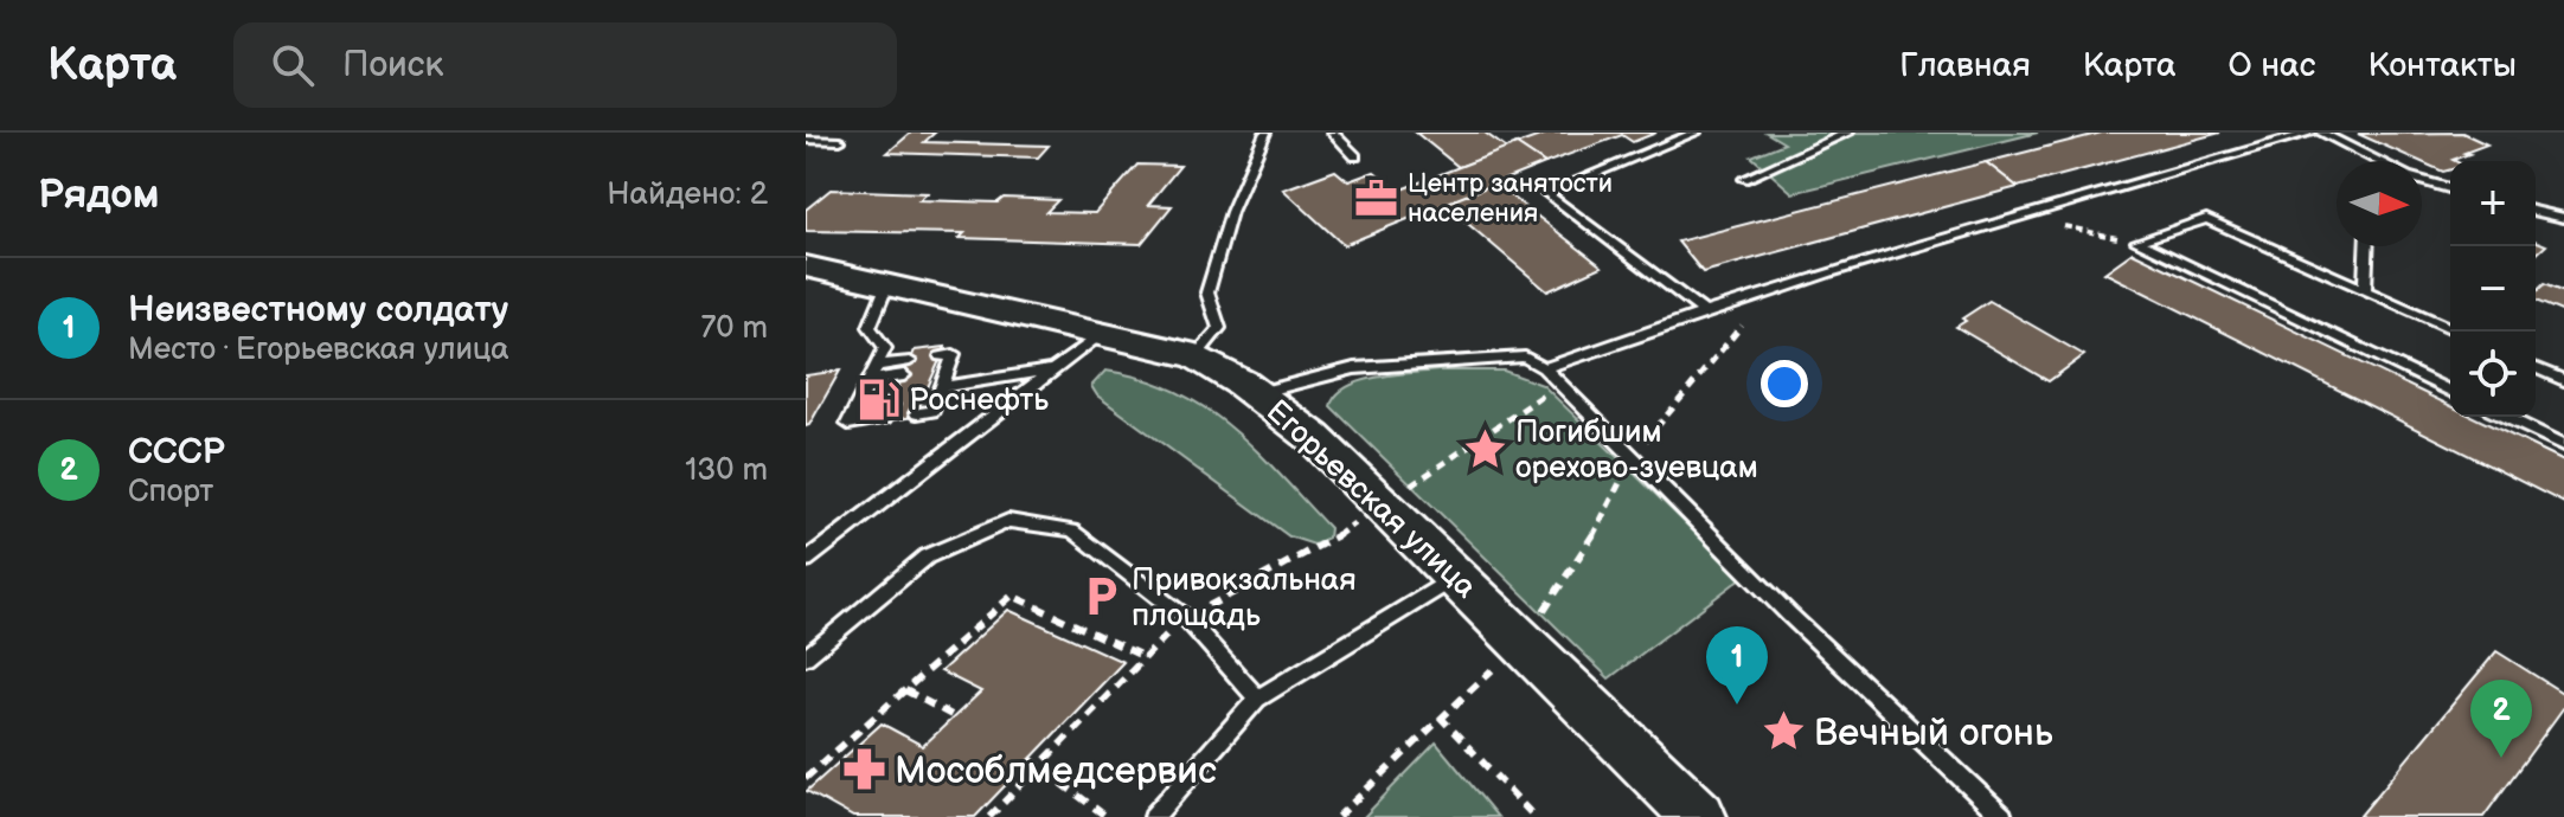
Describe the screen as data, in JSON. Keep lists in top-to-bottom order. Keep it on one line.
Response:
{"streets":{"main road":["Егорьевская улица"]},"places":{"office":["Центр занятости населения"],"fuel station":["Роснефть"],"place":["Погибшим орехово-зуевцам","Вечный огонь"],"parking":["Привокзальная площадь"],"pharmacy":["Мособлмедсервис"]},"north":"right","page":{"header":"Карта","search":"Поиск","nav":["Главная","Карта","О нас","Контакты"],"heading":["Рядом","Найдено: 2"],"map_buttons":["+","−"],"list":[{"mark":"1","name":"Неизвестному солдату","note":"Место · Егорьевская улица","value":"70 m"},{"mark":"2","name":"СССР","note":"Спорт","value":"130 m"}],"pins":["1","2"]}}
